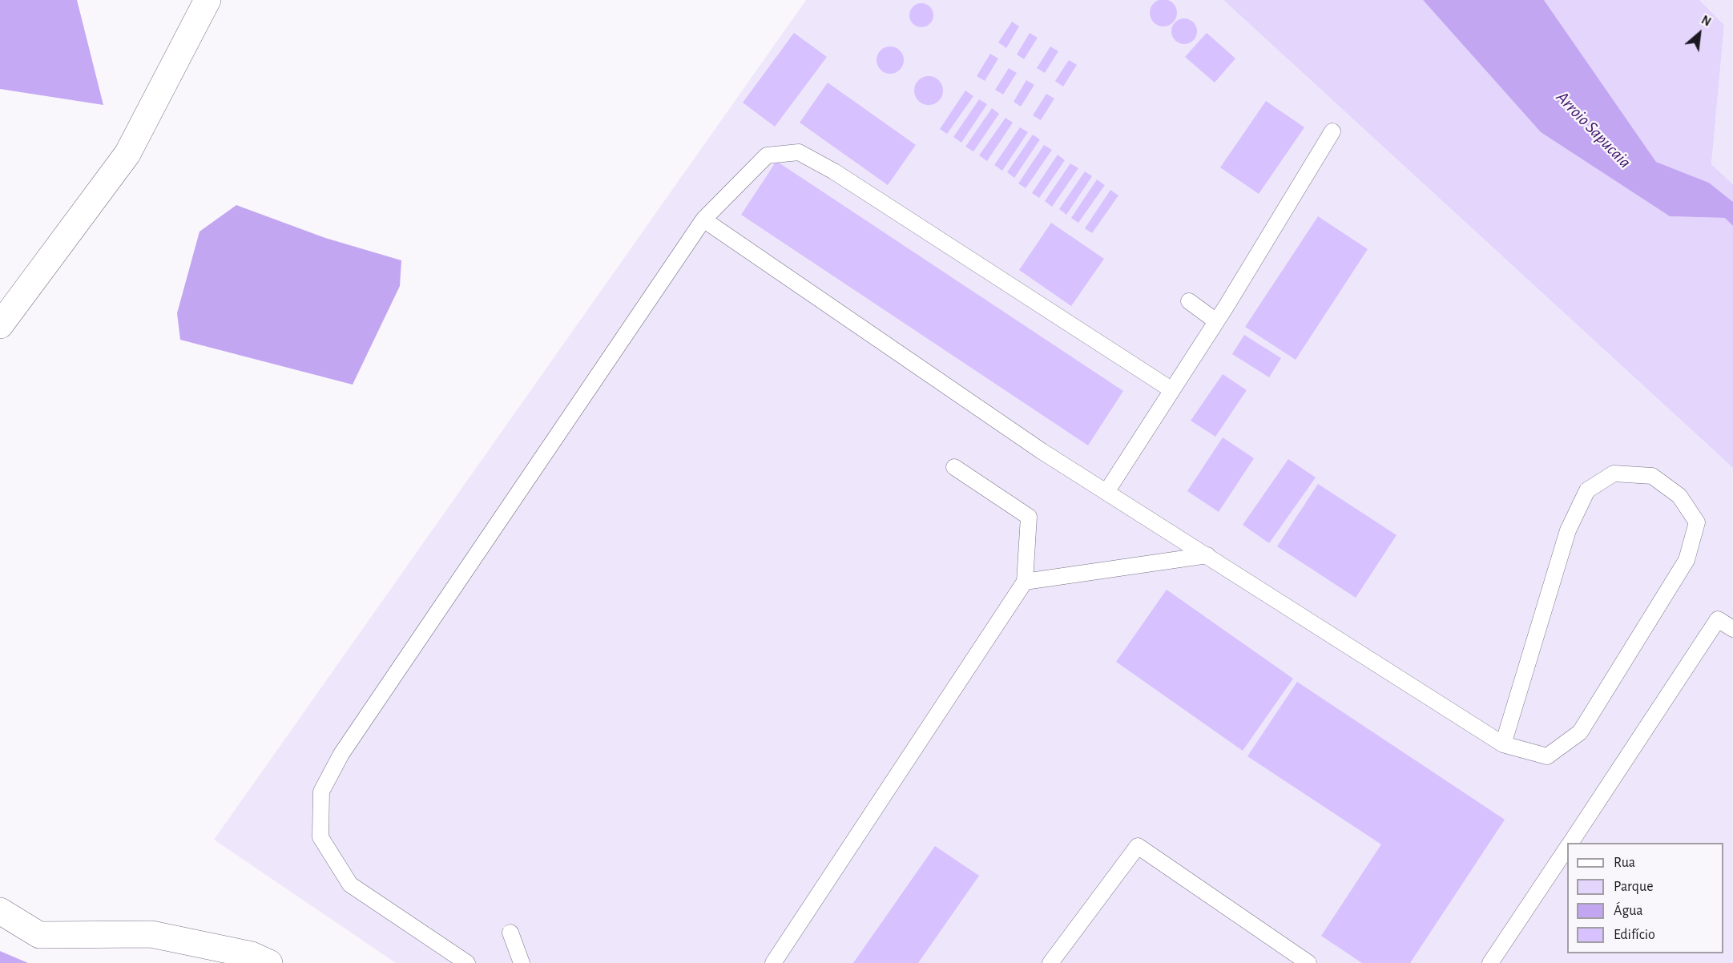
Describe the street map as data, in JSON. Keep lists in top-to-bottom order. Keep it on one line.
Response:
{"water":["Arroio Sapucaia"],"legend":["Rua","Parque","Água","Edifício"],"north":"top right"}
